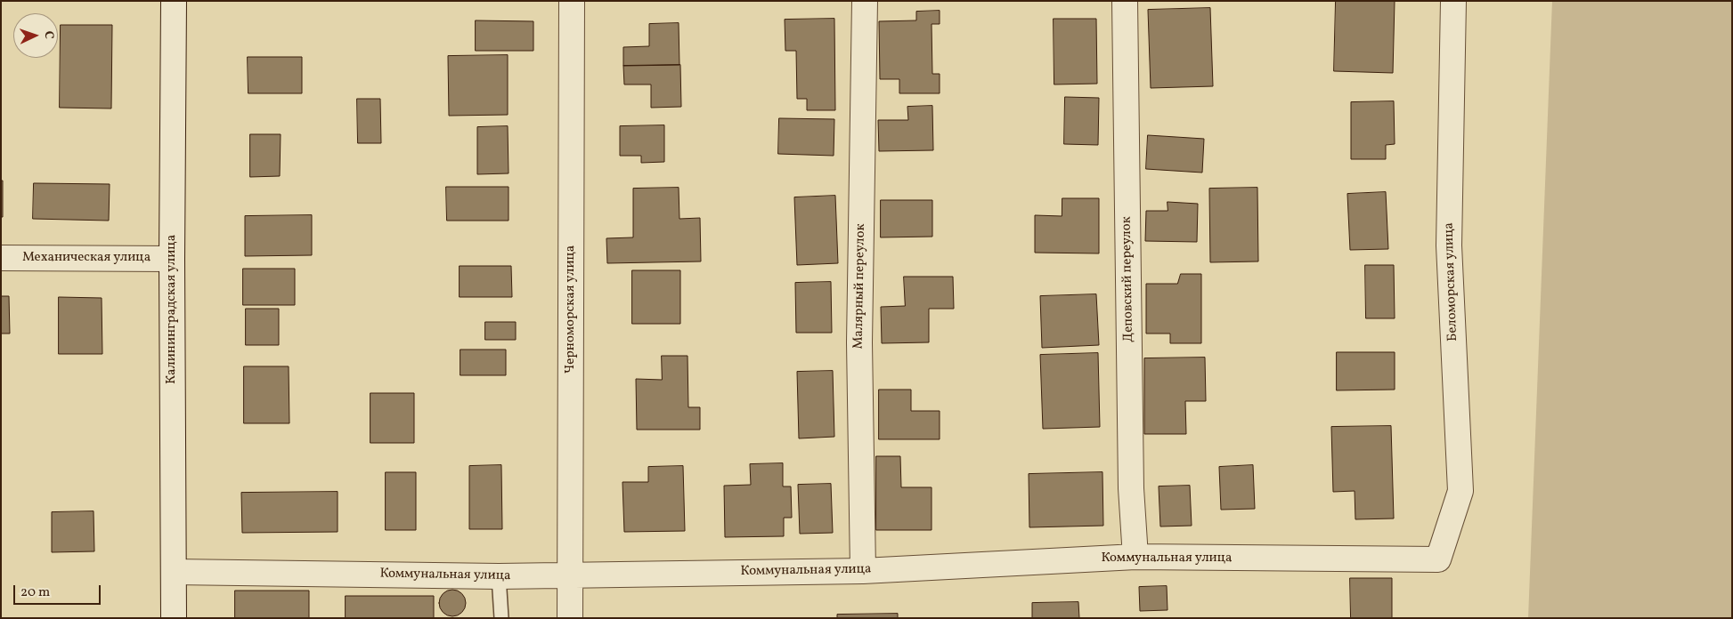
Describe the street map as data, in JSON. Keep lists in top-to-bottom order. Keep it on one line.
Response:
{"streets":{"street":["Механическая улица","Деповский переулок","Беломорская улица","Малярный переулок","Калининградская улица","Черноморская улица","Коммунальная улица"]},"crossings":[["Механическая улица","Калининградская улица"],["Деповский переулок","Коммунальная улица"],["Беломорская улица","Коммунальная улица"],["Малярный переулок","Коммунальная улица"],["Калининградская улица","Коммунальная улица"],["Черноморская улица","Коммунальная улица"]],"scale_bar":"20 m","north":"right"}
